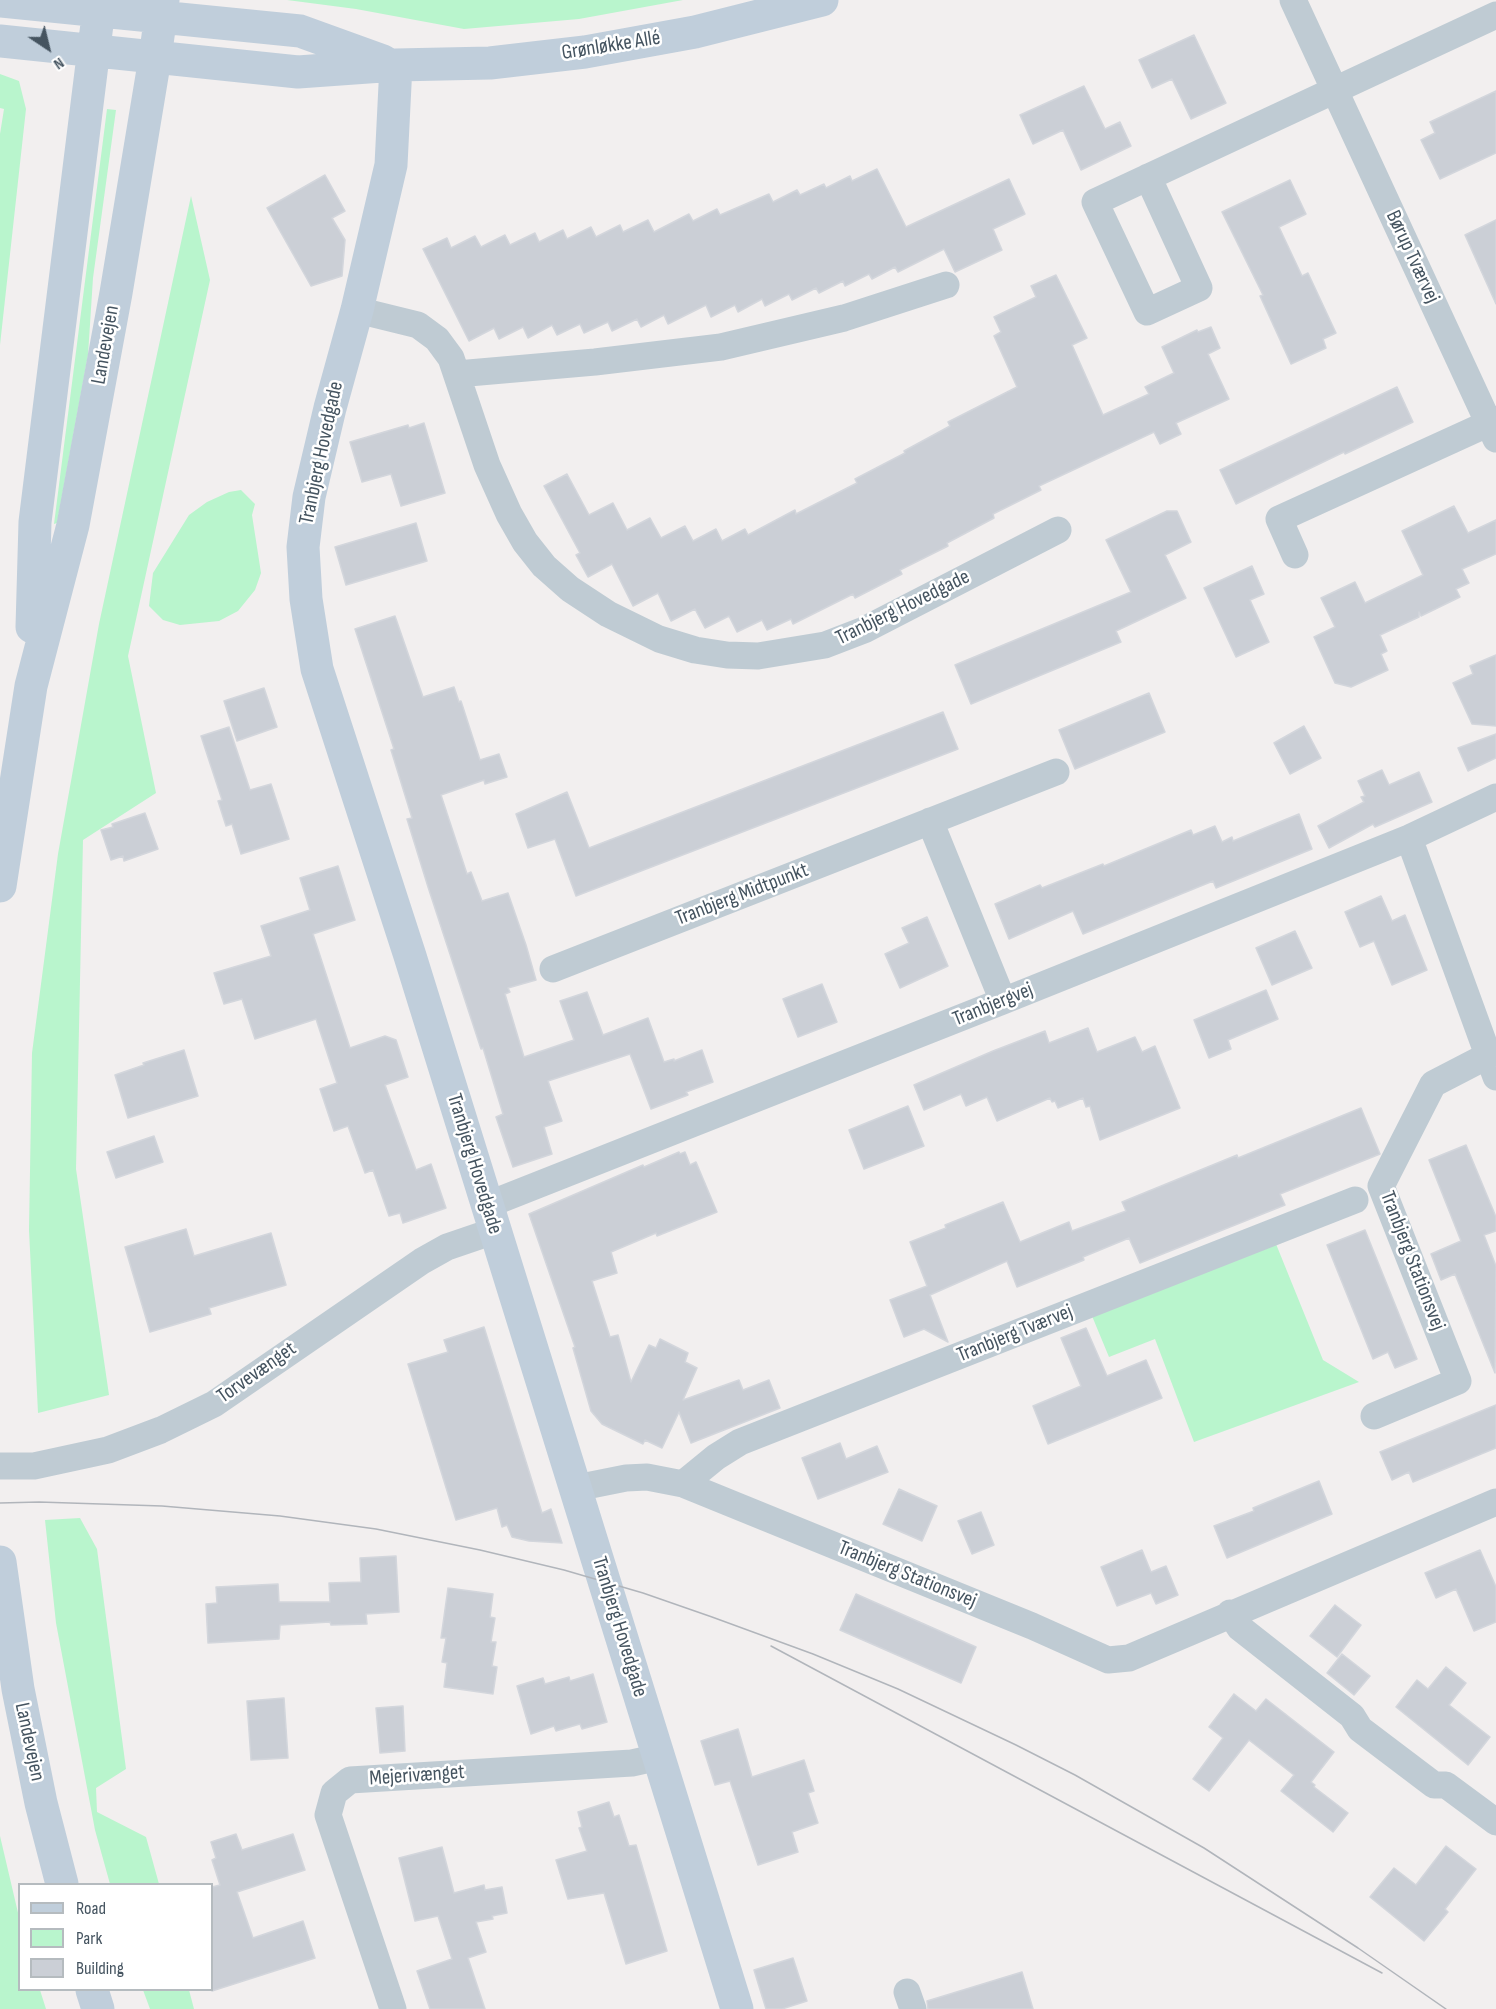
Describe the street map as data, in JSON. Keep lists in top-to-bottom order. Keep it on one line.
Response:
{"streets":{"street":["Grønløkke Allé","Børup Tværvej","Landevejen","Tranbjerg Hovedgade","Tranbjerg Midtpunkt","Tranbjergvej","Tranbjerg Stationsvej","Tranbjerg Tværvej","Torvevænget","Mejerivænget"]},"crossings":[["Grønløkke Allé","Landevejen"],["Grønløkke Allé","Tranbjerg Hovedgade"],["Tranbjerg Hovedgade","Tranbjergvej"],["Tranbjerg Hovedgade","Tranbjerg Stationsvej"],["Tranbjerg Hovedgade","Torvevænget"],["Tranbjerg Hovedgade","Mejerivænget"],["Tranbjergvej","Tranbjerg Stationsvej"],["Tranbjergvej","Torvevænget"],["Tranbjerg Stationsvej","Tranbjerg Tværvej"]],"legend":["Road","Park","Building"],"north":"bottom right"}
